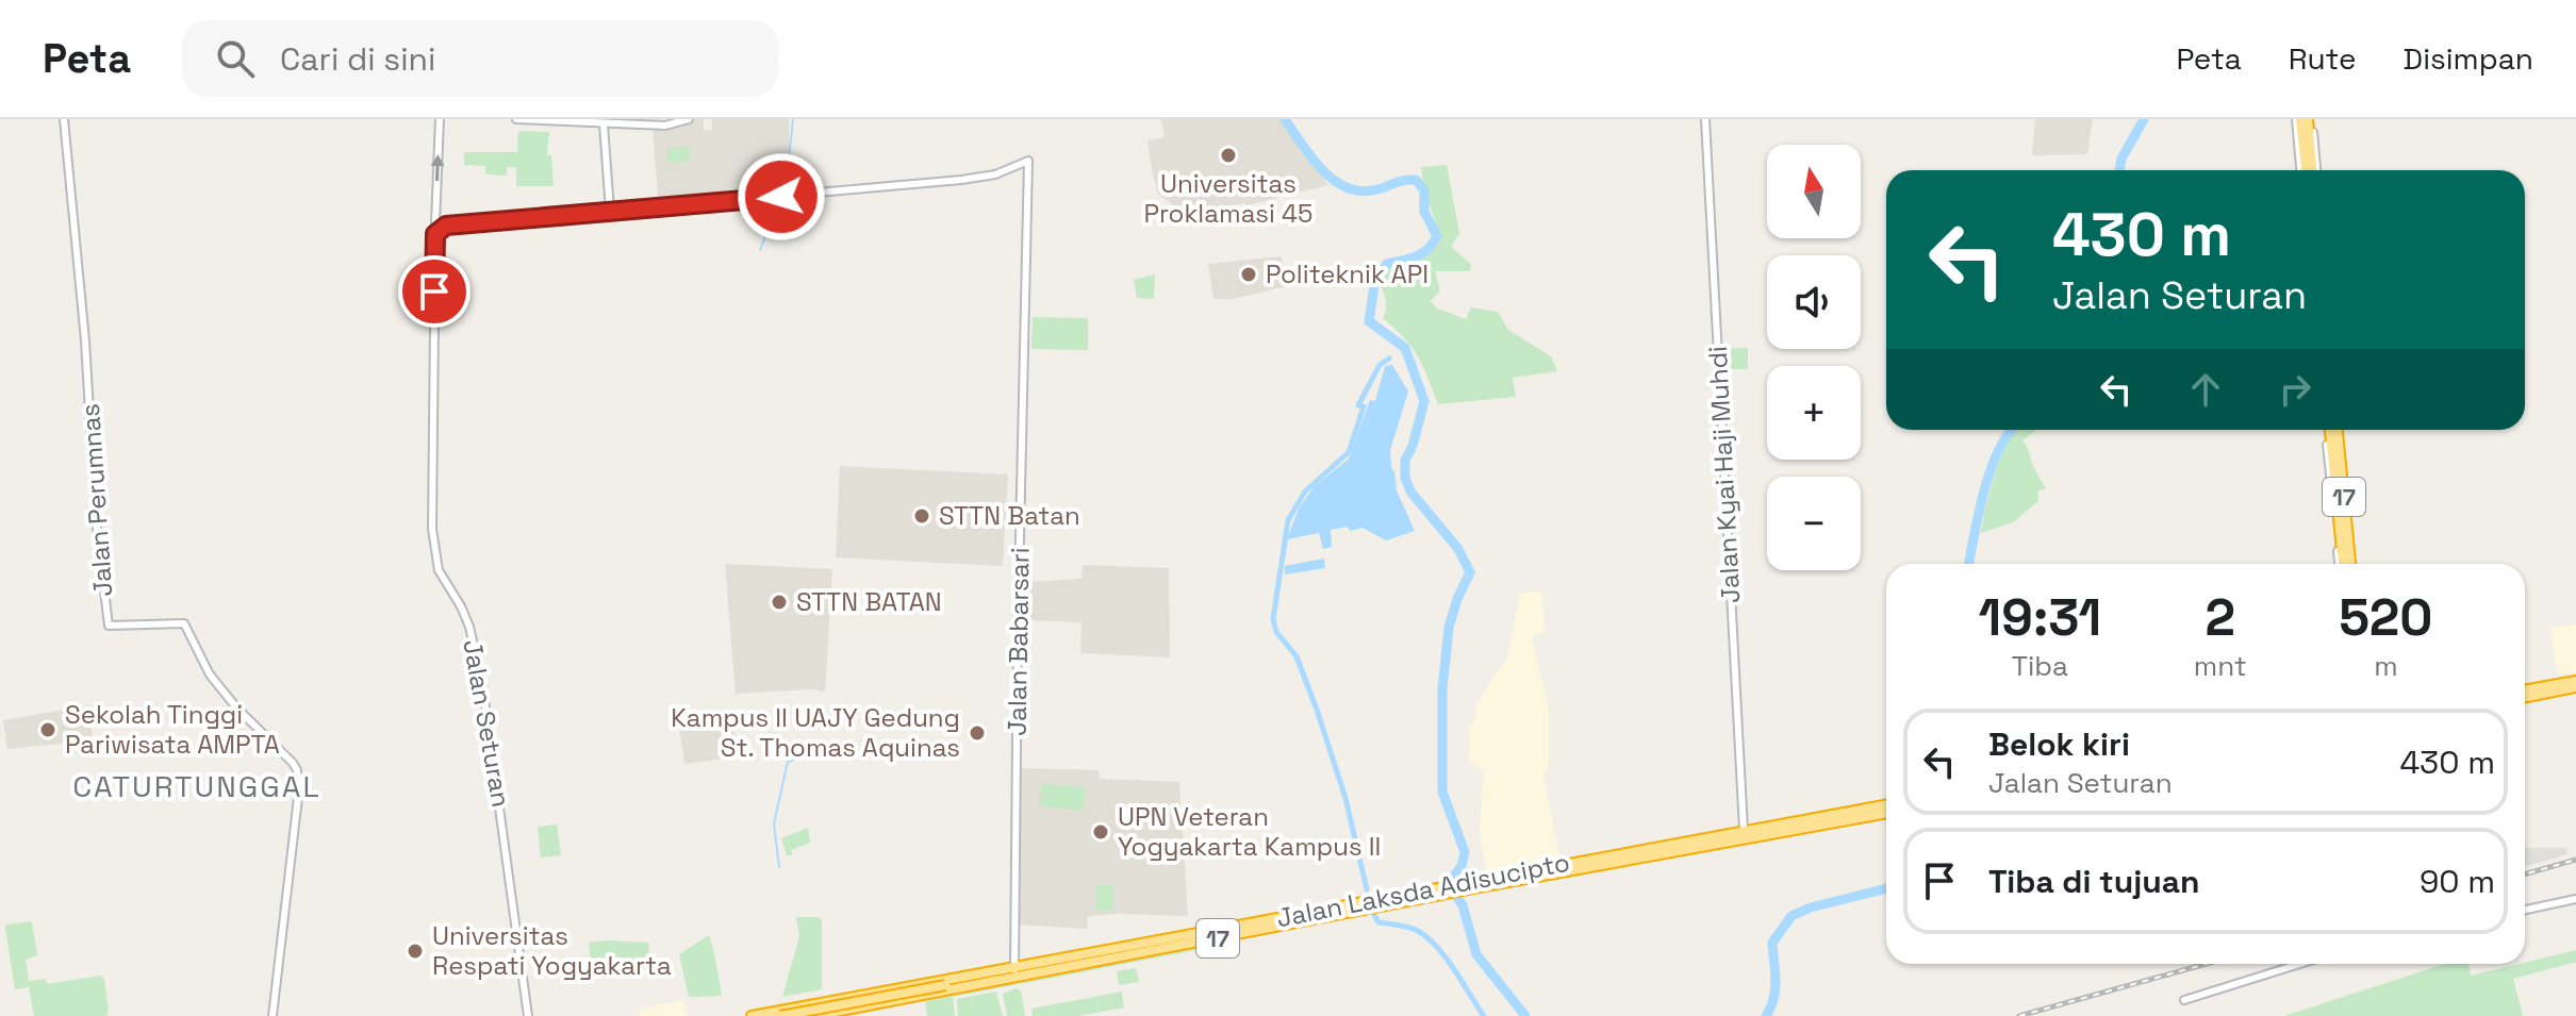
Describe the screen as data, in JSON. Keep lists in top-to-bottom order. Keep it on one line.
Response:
{"streets":{"highway":["17","Jalan Laksda Adisucipto"],"street":["Jalan Kyai Haji Muhdi","Jalan Perumnas","Jalan Babarsari","Jalan Seturan"]},"crossings":[["Jalan Kyai Haji Muhdi","Jalan Laksda Adisucipto"],["17","Jalan Laksda Adisucipto"],["Jalan Babarsari","Jalan Laksda Adisucipto"]],"districts":["CATURTUNGGAL"],"places":["Universitas Proklamasi 45","Politeknik API","STTN Batan","STTN BATAN","Sekolah Tinggi Pariwisata AMPTA","Kampus II UAJY Gedung St. Thomas Aquinas","UPN Veteran Yogyakarta Kampus II","Universitas Respati Yogyakarta"],"north":"top","page":{"header":"Peta","search":"Cari di sini","nav":["Peta","Rute","Disimpan"],"map_buttons":["+","−"],"turn":["430 m","Jalan Seturan"],"eta":["19:31","Tiba","2","mnt","520","m"],"list":[{"name":"Belok kiri","note":"Jalan Seturan","value":"430 m"},{"name":"Tiba di tujuan","value":"90 m"}]}}
